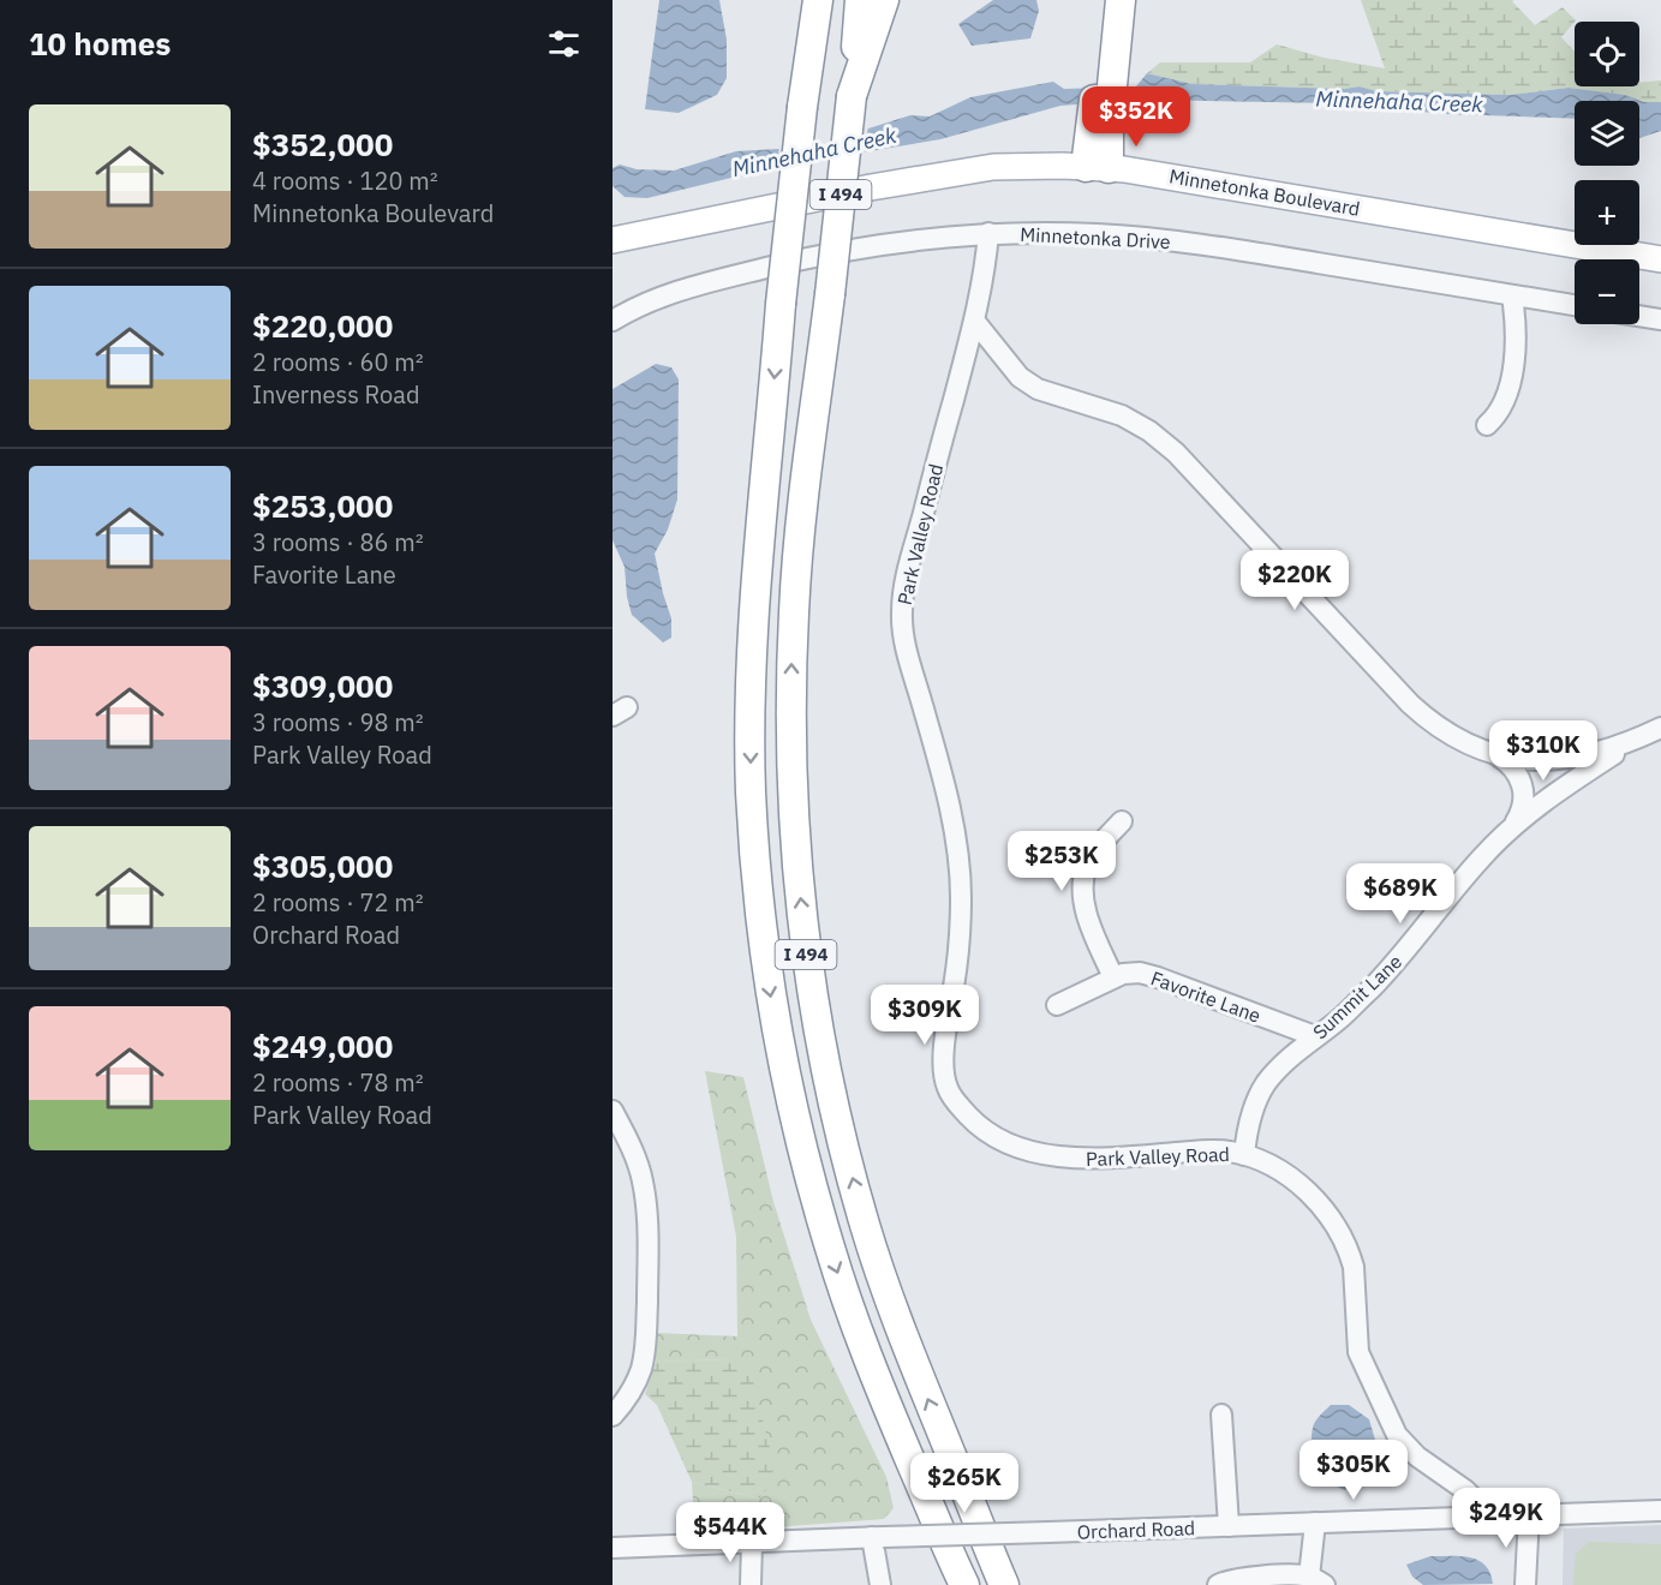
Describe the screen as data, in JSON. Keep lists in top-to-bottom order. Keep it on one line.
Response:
{"streets":{"highway":["I 494"],"main road":["Minnetonka Boulevard"],"street":["Minnetonka Drive","Park Valley Road","Favorite Lane","Summit Lane","Orchard Road"]},"crossings":[["Minnetonka Drive","Park Valley Road"],["Park Valley Road","Summit Lane"],["Park Valley Road","Orchard Road"],["Favorite Lane","Summit Lane"]],"water":["Minnehaha Creek"],"page":{"heading":"10 homes","map_buttons":["+","−"],"list":[{"name":"$352,000","note":"4 rooms · 120 m² · Minnetonka Boulevard"},{"name":"$220,000","note":"2 rooms · 60 m² · Inverness Road"},{"name":"$253,000","note":"3 rooms · 86 m² · Favorite Lane"},{"name":"$309,000","note":"3 rooms · 98 m² · Park Valley Road"},{"name":"$305,000","note":"2 rooms · 72 m² · Orchard Road"},{"name":"$249,000","note":"2 rooms · 78 m² · Park Valley Road"}],"price":["$352K","$220K","$310K","$253K","$689K","$309K","$305K","$265K","$249K","$544K"]}}
